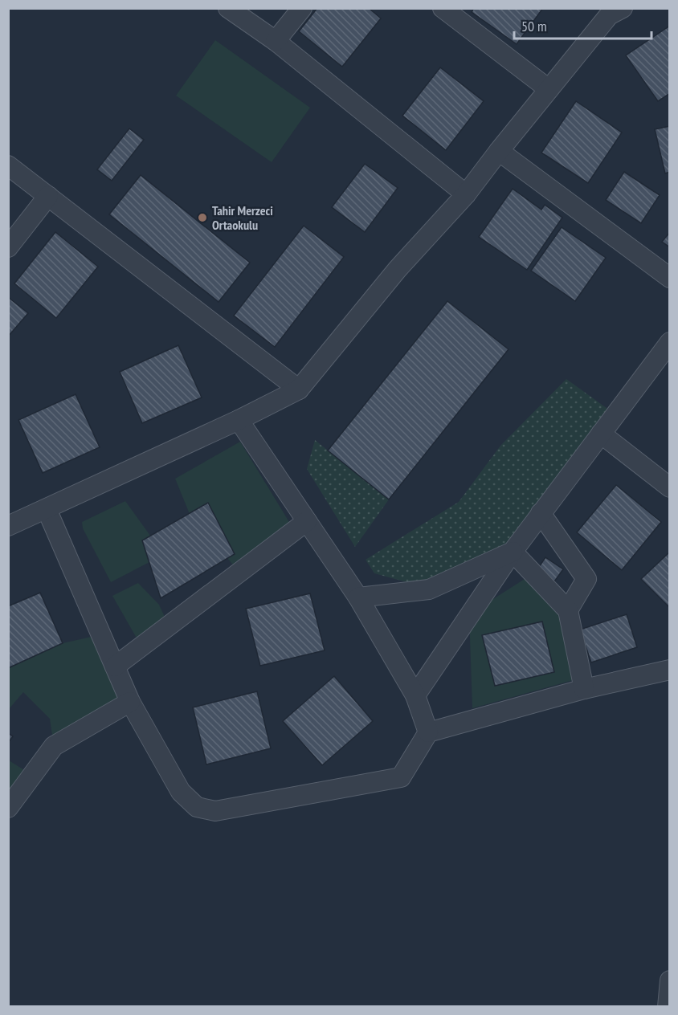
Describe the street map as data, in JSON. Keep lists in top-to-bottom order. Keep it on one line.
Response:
{"places":["Tahir Merzeci Ortaokulu"],"scale_bar":"50 m"}
